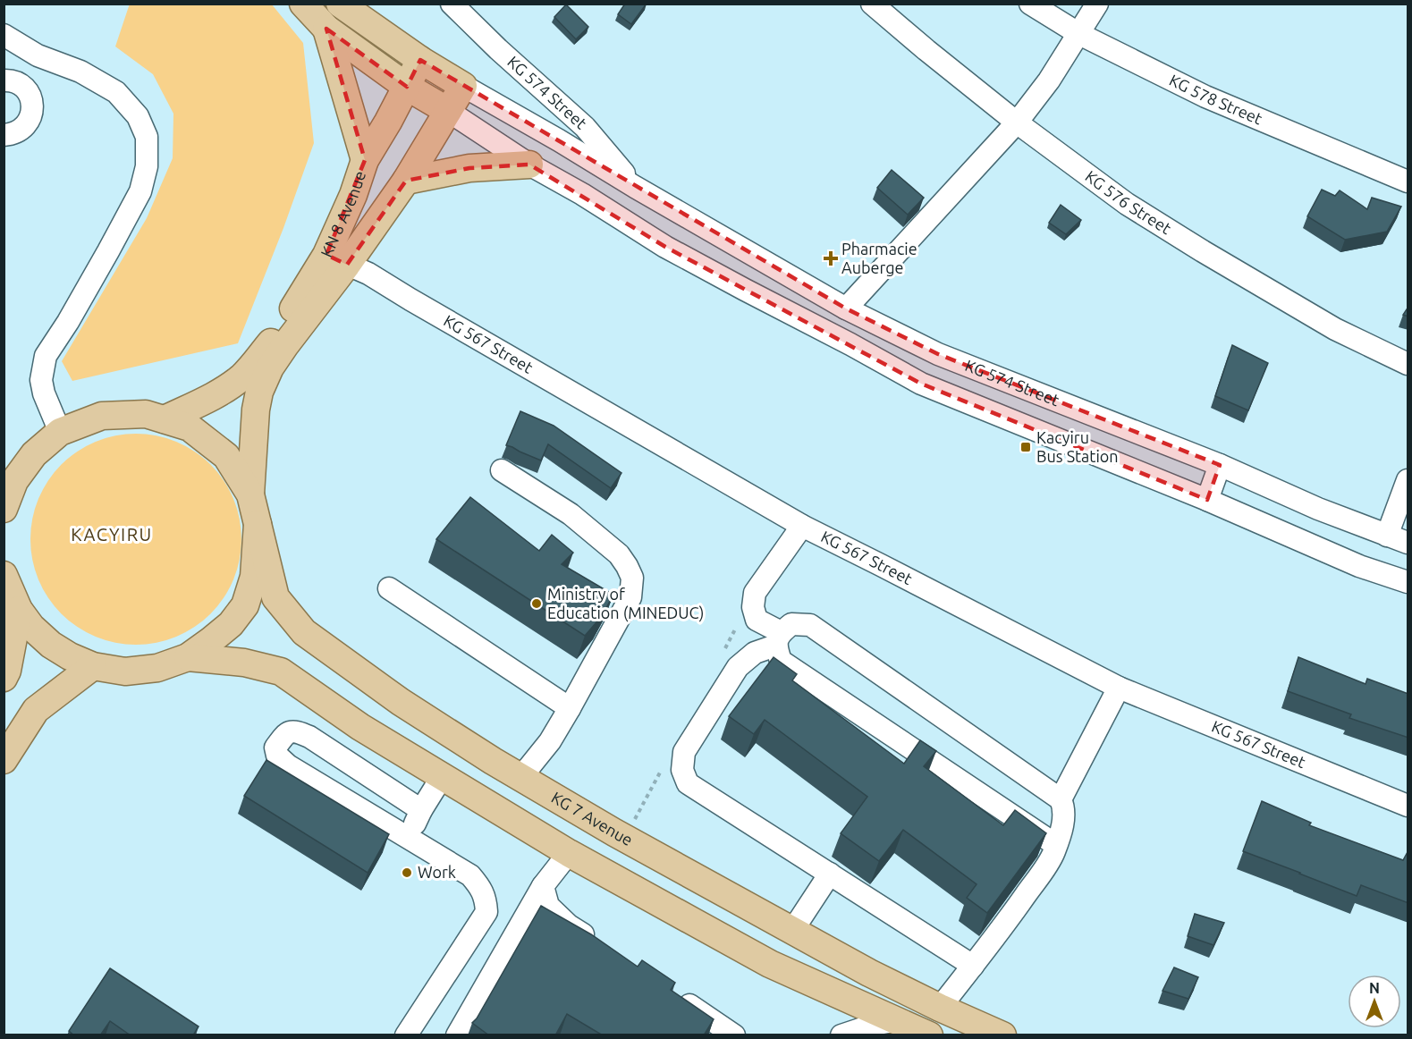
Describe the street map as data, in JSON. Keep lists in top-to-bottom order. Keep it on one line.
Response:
{"streets":{"main road":["KN 8 Avenue","KG 7 Avenue"],"street":["KG 574 Street","KG 578 Street","KG 576 Street","KG 567 Street"]},"crossings":[["KN 8 Avenue","KG 567 Street"]],"districts":["KACYIRU"],"places":{"health":["Pharmacie Auberge"],"transit":["Kacyiru Bus Station"],"other":["Ministry of Education (MINEDUC)","Work"]},"north":"top"}
